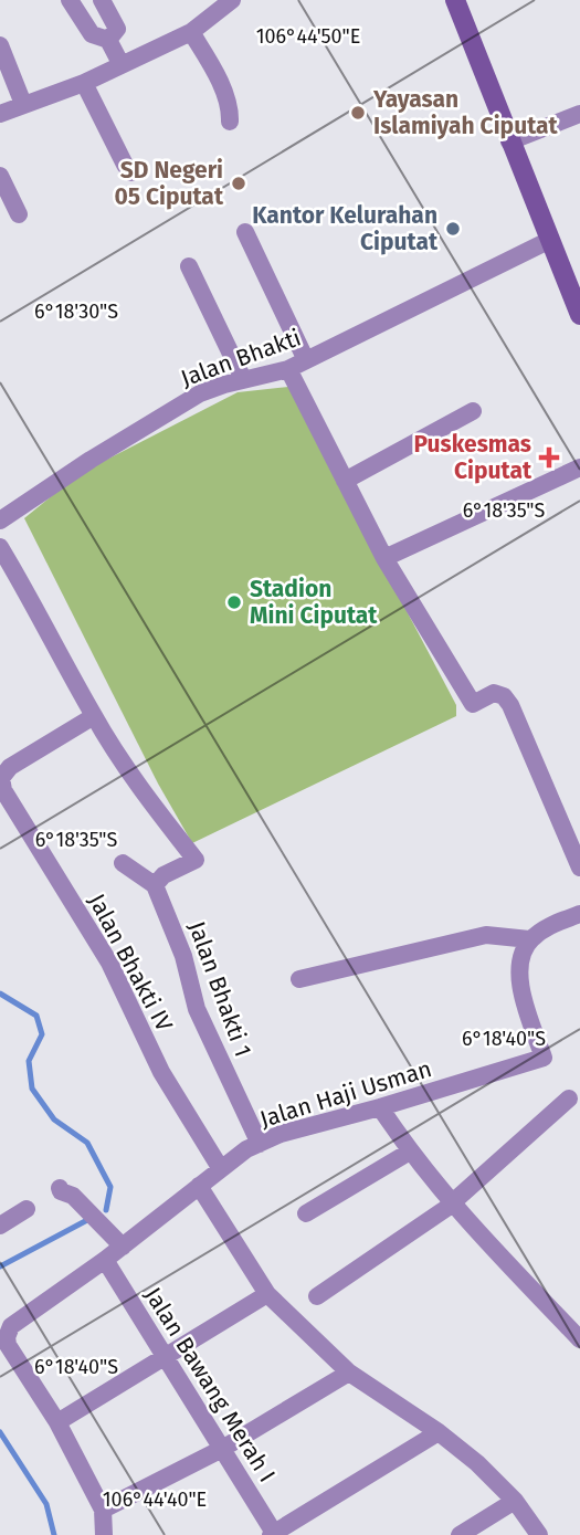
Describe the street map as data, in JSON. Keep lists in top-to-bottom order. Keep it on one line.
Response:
{"streets":{"street":["Jalan Bhakti","Jalan Bhakti IV","Jalan Bhakti 1","Jalan Haji Usman","Jalan Bawang Merah I"]},"crossings":[["Jalan Bhakti IV","Jalan Haji Usman"],["Jalan Bhakti 1","Jalan Haji Usman"],["Jalan Haji Usman","Jalan Bawang Merah I"]],"places":{"other":["Yayasan Islamiyah Ciputat","SD Negeri 05 Ciputat","Kantor Kelurahan Ciputat","Stadion Mini Ciputat"],"health":["Puskesmas Ciputat"]},"coordinates":["106°44'50\"E","6°18'30\"S","6°18'35\"S","6°18'40\"S","106°44'40\"E"]}
